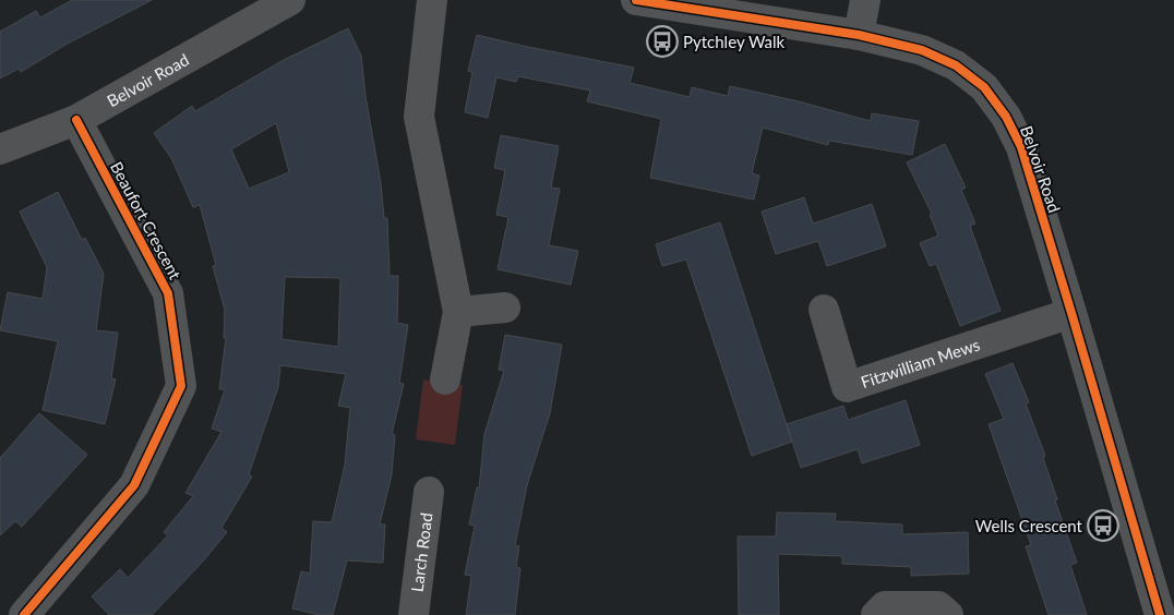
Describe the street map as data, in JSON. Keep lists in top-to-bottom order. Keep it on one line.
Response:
{"streets":{"street":["Belvoir Road","Beaufort Crescent","Fitzwilliam Mews","Larch Road"]},"crossings":[["Belvoir Road","Beaufort Crescent"],["Belvoir Road","Fitzwilliam Mews"]],"places":{"bus stop":["Pytchley Walk","Wells Crescent"]}}
